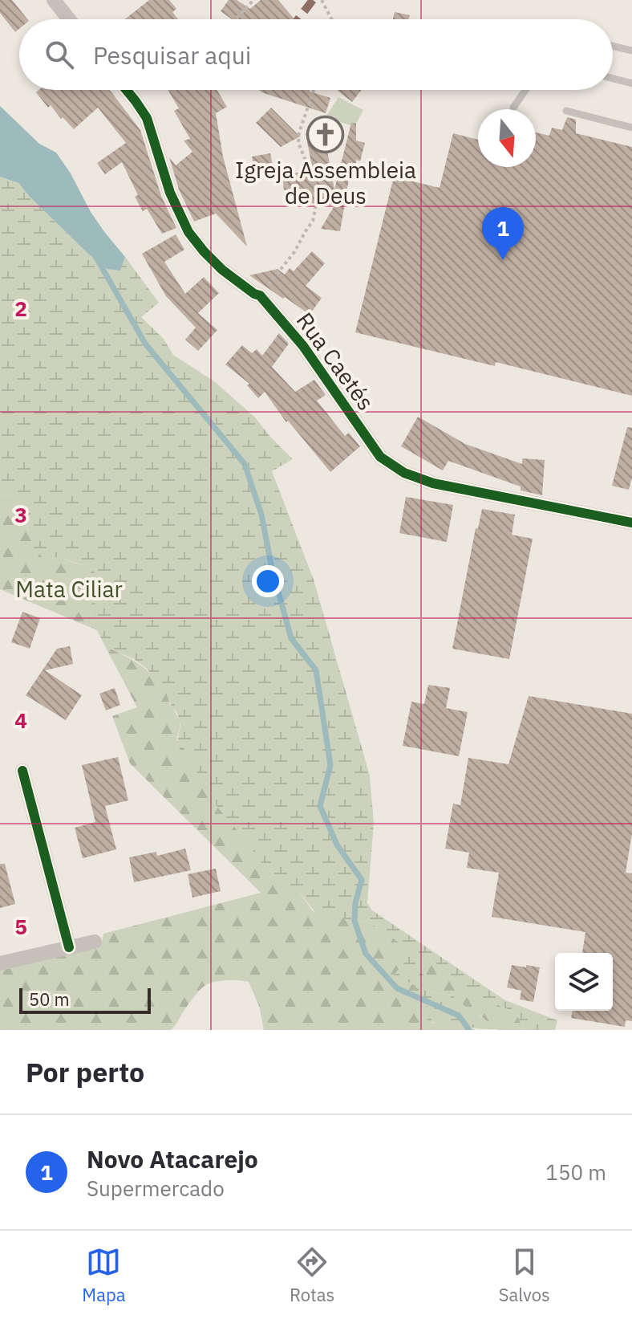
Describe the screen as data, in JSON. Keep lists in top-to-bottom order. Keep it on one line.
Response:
{"streets":{"street":["Rua Caetés"]},"parks":["Mata Ciliar"],"places":{"church":["Igreja Assembleia de Deus"]},"scale_bar":"50 m","north":"bottom","page":{"search":"Pesquisar aqui","pins":"1","scale":"50 m","heading":"Por perto","list":[{"mark":"1","name":"Novo Atacarejo","note":"Supermercado","value":"150 m"}],"nav":["Mapa","Rotas","Salvos"]},"grid":{"rows":["2","3","4","5"]}}
